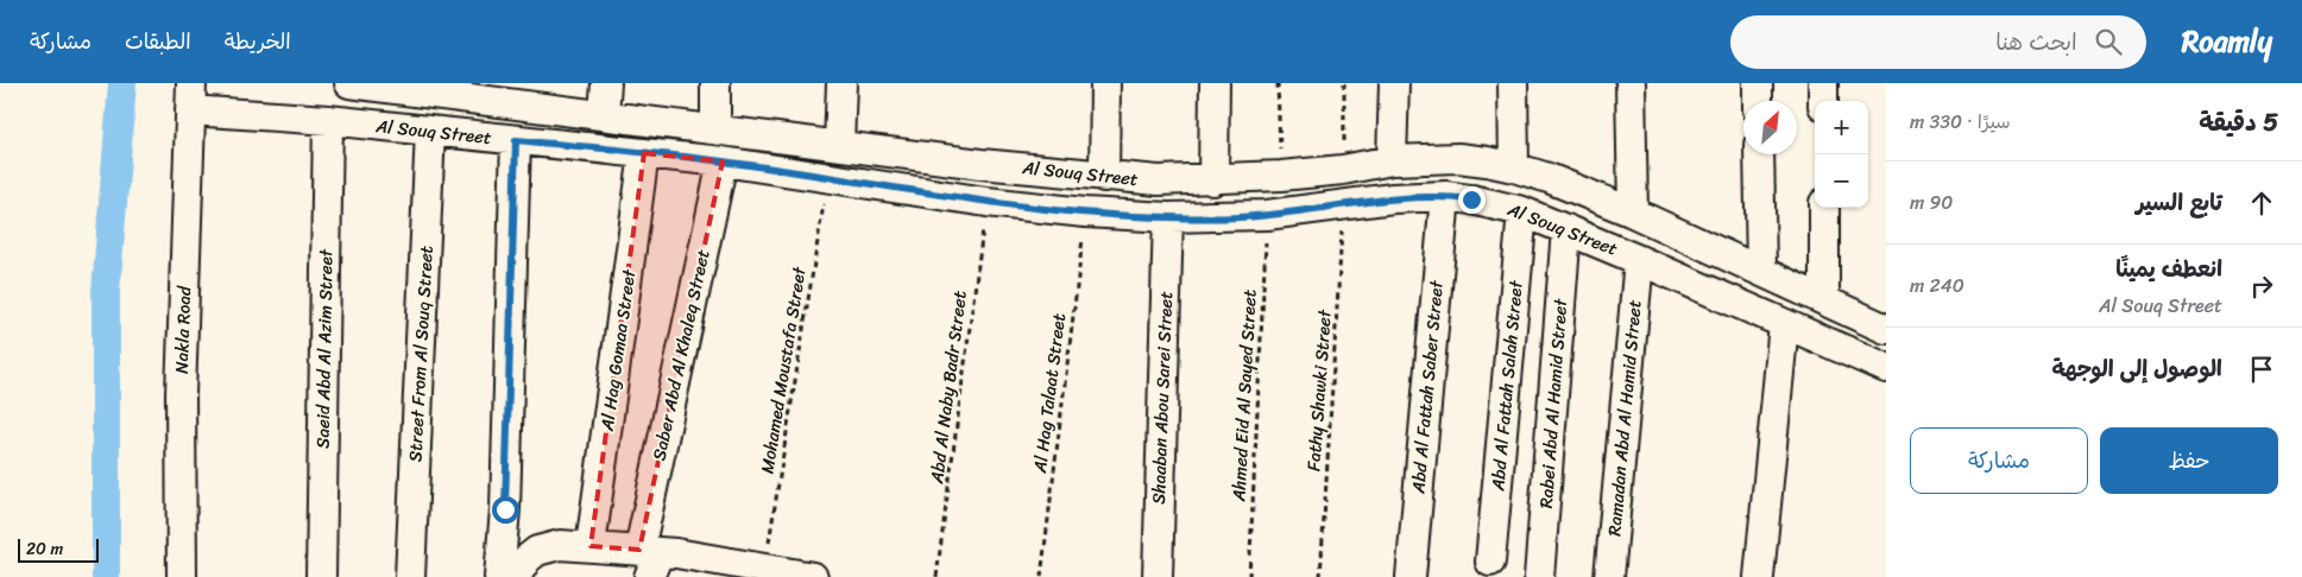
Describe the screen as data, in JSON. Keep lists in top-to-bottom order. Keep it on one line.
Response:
{"streets":{"street":["Al Souq Street","Nakla Road","Saeid Abd Al Azim Street","Al Hag Gomaa Street","Street From Al Souq Street","Saber Abd Al Khaleq Street","Abd Al Fattah Salah Street","Abd Al Fattah Saber Street","Shaaban Abou Sarei Street","Rabei Abd Al Hamid Street","Ramadan Abd Al Hamid Street"],"path":["Mohamed Moustafa Street","Abd Al Naby Badr Street","Fathy Shawki Street","Al Hag Talaat Street","Ahmed Eid Al Sayed Street"]},"crossings":[["Al Souq Street","Nakla Road"],["Al Souq Street","Saeid Abd Al Azim Street"],["Al Souq Street","Al Hag Gomaa Street"],["Al Souq Street","Street From Al Souq Street"],["Al Souq Street","Saber Abd Al Khaleq Street"],["Al Souq Street","Mohamed Moustafa Street"],["Al Souq Street","Abd Al Fattah Salah Street"],["Al Souq Street","Abd Al Naby Badr Street"],["Al Souq Street","Abd Al Fattah Saber Street"],["Al Souq Street","Fathy Shawki Street"],["Al Souq Street","Al Hag Talaat Street"],["Al Souq Street","Ahmed Eid Al Sayed Street"],["Al Souq Street","Shaaban Abou Sarei Street"],["Al Souq Street","Rabei Abd Al Hamid Street"],["Al Souq Street","Ramadan Abd Al Hamid Street"]],"scale_bar":"20 m","north":"top right","page":{"header":"Roamly","search":"ابحث هنا","nav":["الخريطة","الطبقات","مشاركة"],"heading":["5 دقيقة","سيرًا · 330 m"],"map_buttons":["+","−"],"list":[["تابع السير","90 m"],["انعطف يمينًا","Al Souq Street","240 m"],"الوصول إلى الوجهة"],"buttons":["حفظ","مشاركة"],"scale":"20 m"}}
